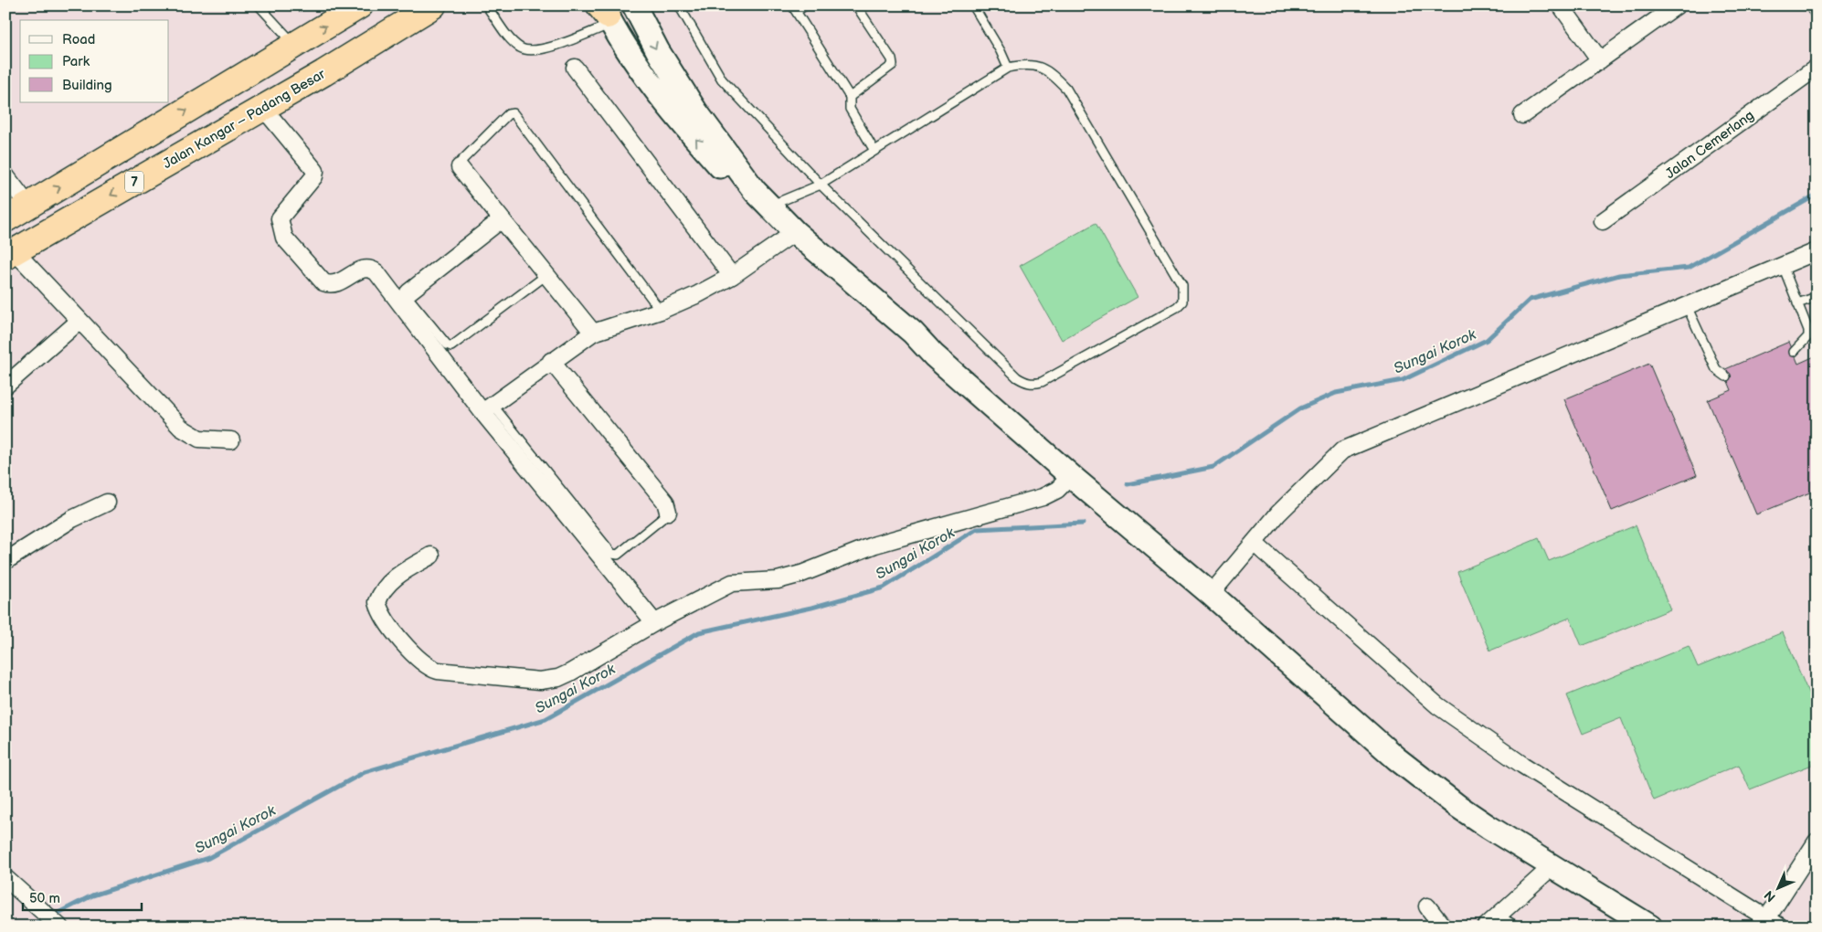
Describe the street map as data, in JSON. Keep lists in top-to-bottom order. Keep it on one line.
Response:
{"streets":{"highway":["Jalan Kangar – Padang Besar","7"],"street":["Jalan Cemerlang"]},"water":["Sungai Korok"],"legend":["Road","Park","Building"],"scale_bar":"50 m","north":"bottom left"}
